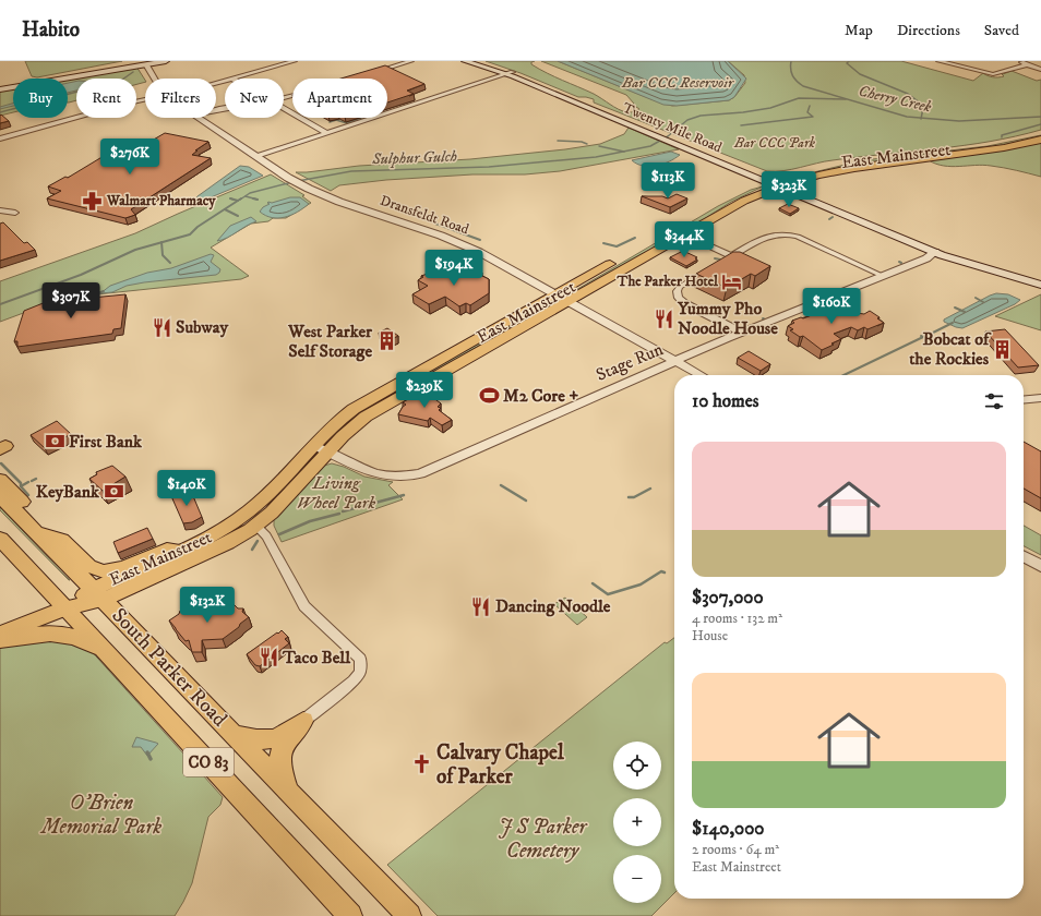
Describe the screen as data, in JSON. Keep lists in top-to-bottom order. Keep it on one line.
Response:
{"streets":{"highway":["South Parker Road","CO 83"],"main road":["Twenty Mile Road","East Mainstreet"],"street":["Dransfeldt Road","Stage Run"]},"crossings":[["Twenty Mile Road","East Mainstreet"],["Twenty Mile Road","Stage Run"],["East Mainstreet","Dransfeldt Road"],["East Mainstreet","Stage Run"],["East Mainstreet","South Parker Road"],["Dransfeldt Road","Stage Run"]],"water":["Bar CCC Reservoir","Cherry Creek","Sulphur Gulch"],"parks":["Bar CCC Park","Living Wheel Park","O'Brien Memorial Park","J S Parker Cemetery"],"places":{"pharmacy":["Walmart Pharmacy"],"hotel":["The Parker Hotel"],"restaurant":["Yummy Pho Noodle House","Subway","Dancing Noodle","Taco Bell"],"building":["West Parker Self Storage","Bobcat of the Rockies"],"sports":["M2 Core +"],"bank":["First Bank","KeyBank"],"church":["Calvary Chapel of Parker"]},"page":{"header":"Habito","nav":["Map","Directions","Saved"],"chip":["Buy","Rent","Filters","New","Apartment"],"price":["$276K","$113K","$323K","$344K","$194K","$307K","$160K","$239K","$140K","$132K"],"heading":"10 homes","list":[{"name":"$307,000","note":"4 rooms · 132 m² · House"},{"name":"$140,000","note":"2 rooms · 64 m² · East Mainstreet"}],"map_buttons":["+","−"]}}
